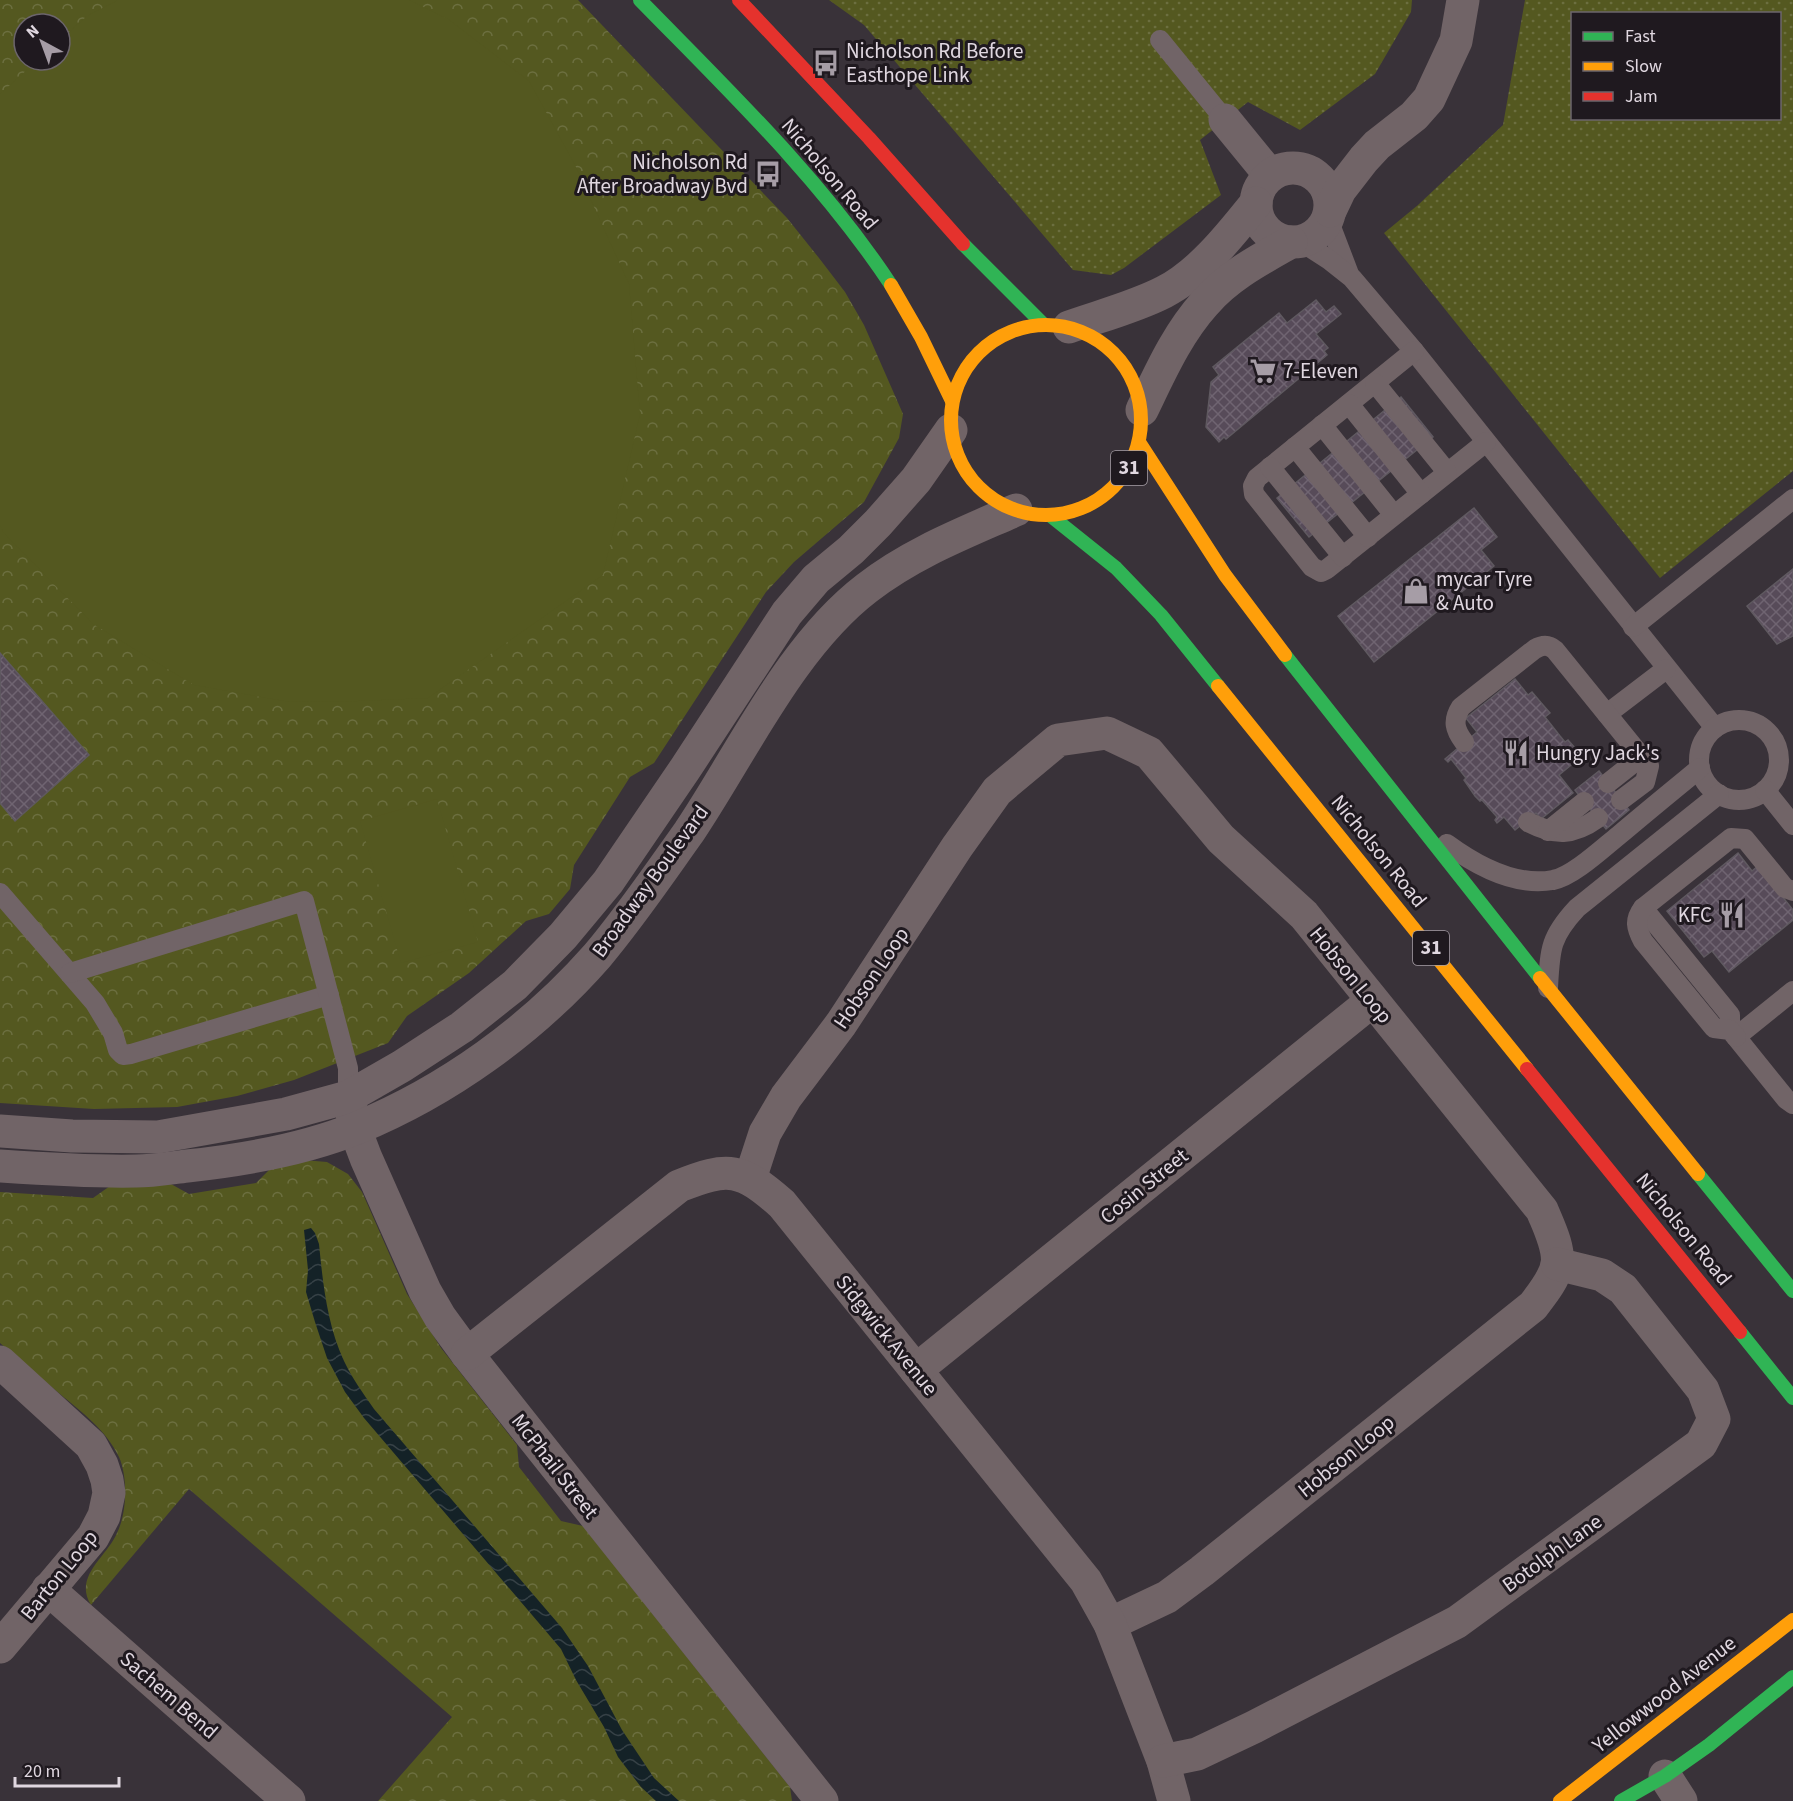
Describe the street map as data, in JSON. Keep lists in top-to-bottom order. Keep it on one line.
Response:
{"streets":{"main road":["Nicholson Road","31","Yellowwood Avenue"],"street":["Broadway Boulevard","Hobson Loop","Cosin Street","Sidgwick Avenue","McPhail Street","Botolph Lane","Barton Loop","Sachem Bend"]},"crossings":[["Nicholson Road","31"],["Nicholson Road","Broadway Boulevard"],["31","Broadway Boulevard"],["Broadway Boulevard","McPhail Street"],["Hobson Loop","Cosin Street"],["Hobson Loop","Sidgwick Avenue"],["Hobson Loop","Botolph Lane"],["Cosin Street","Sidgwick Avenue"],["Sidgwick Avenue","McPhail Street"],["Sidgwick Avenue","Botolph Lane"],["Barton Loop","Sachem Bend"]],"places":{"bus stop":["Nicholson Rd Before Easthope Link","Nicholson Rd After Broadway Bvd"],"supermarket":["7-Eleven"],"shop":["mycar Tyre & Auto"],"restaurant":["Hungry Jack's","KFC"]},"legend":["Fast","Slow","Jam"],"scale_bar":"20 m","north":"top left"}
